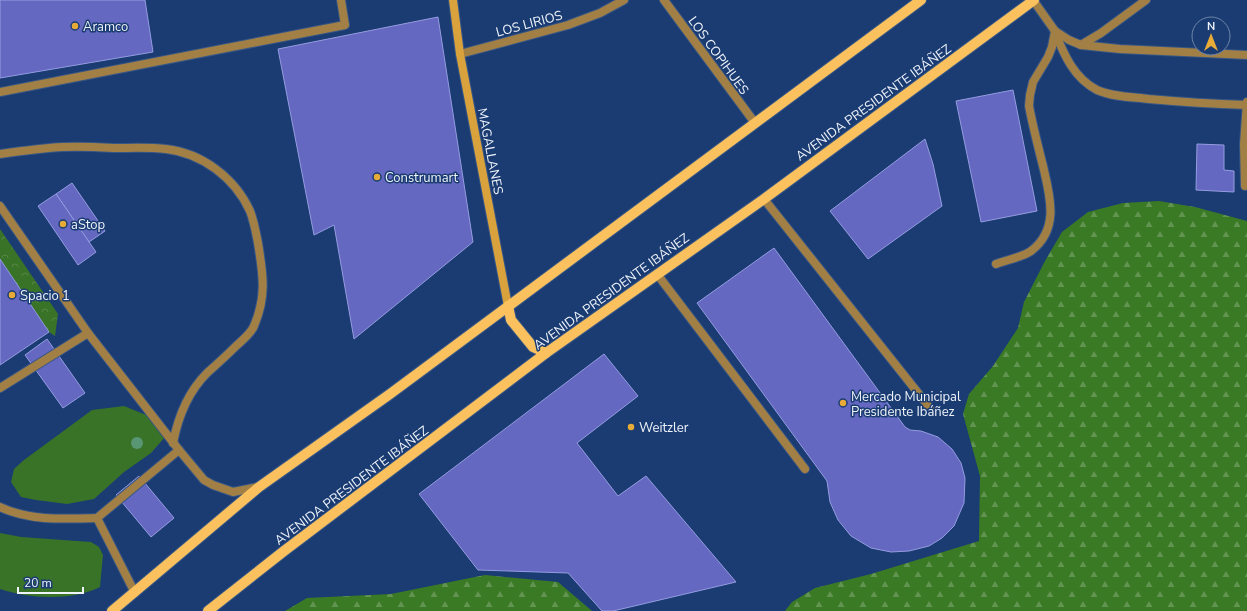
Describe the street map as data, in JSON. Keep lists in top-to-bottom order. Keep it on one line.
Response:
{"streets":{"main road":["AVENIDA PRESIDENTE IBÁÑEZ"],"street":["LOS LIRIOS","LOS COPIHUES","MAGALLANES"]},"crossings":[["LOS LIRIOS","MAGALLANES"]],"places":["Aramco","Construmart","aStop","Spacio 1","Mercado Municipal Presidente Ibáñez","Weitzler"],"scale_bar":"20 m","north":"top"}
